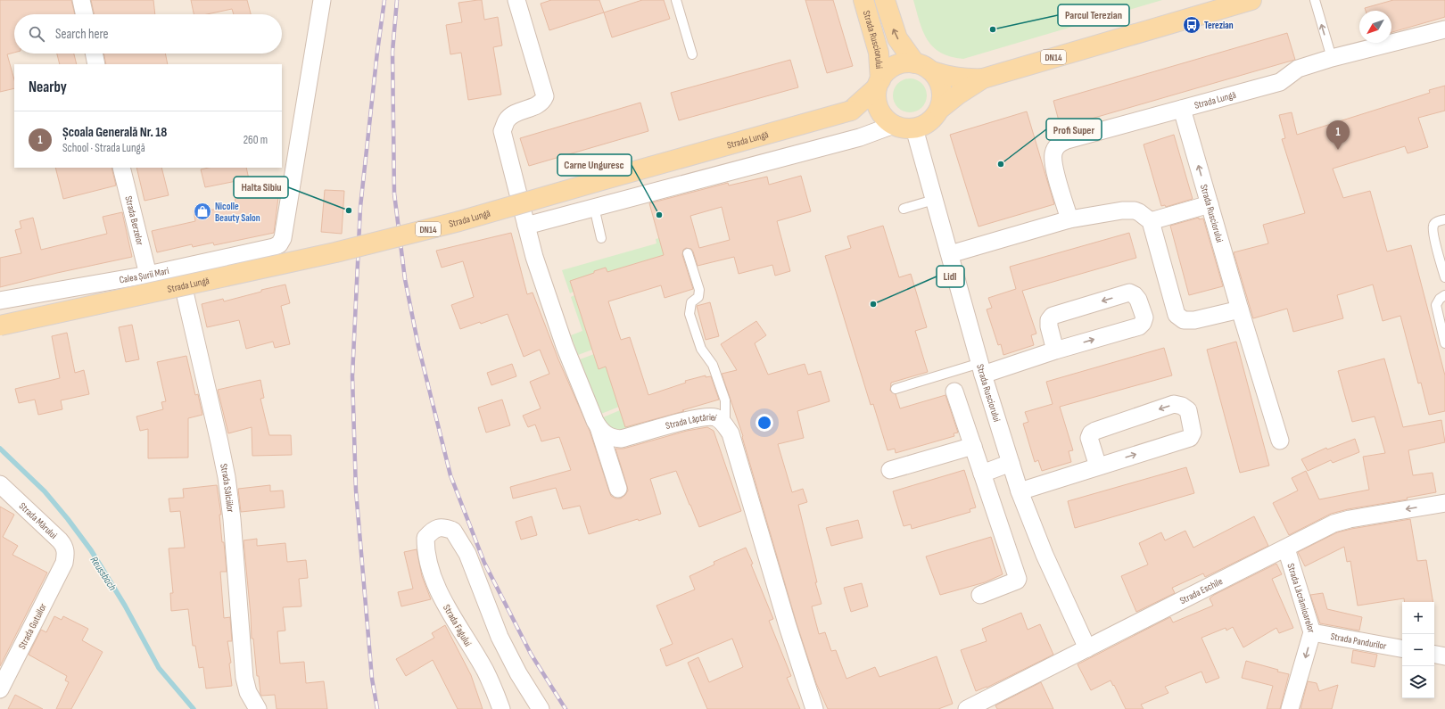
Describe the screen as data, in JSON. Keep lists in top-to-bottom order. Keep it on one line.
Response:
{"streets":{"main road":["Strada Rusciorului","DN14","Strada Lungă"],"street":["Strada Berzelor","Calea Șurii Mari","Strada Lăptăriei","Strada Sălciilor","Strada Mărului","Strada Eschile","Strada Lăcrămioarelor","Strada Fagului","Strada Gutuilor","Strada Pandurilor"]},"crossings":[["Strada Rusciorului","DN14"],["Strada Rusciorului","Strada Lungă"],["Strada Rusciorului","Strada Eschile"],["DN14","Strada Lungă"],["Strada Berzelor","Calea Șurii Mari"],["Calea Șurii Mari","Strada Sălciilor"],["Strada Mărului","Strada Gutuilor"],["Strada Eschile","Strada Lăcrămioarelor"],["Strada Lăcrămioarelor","Strada Pandurilor"]],"one_way":["Strada Lăcrămioarelor"],"water":["Reussbach"],"places":{"bus stop":["Terezian"],"other":["Parcul Terezian","Profi Super","Halta Sibiu","Carne Unguresc","Lidl"],"shop":["Nicolle Beauty Salon"]},"north":"bottom left","page":{"search":"Search here","heading":"Nearby","list":[{"mark":"1","name":"Școala Generală Nr. 18","note":"School · Strada Lungă","value":"260 m"}],"pins":"1","map_buttons":["+","−"]}}
